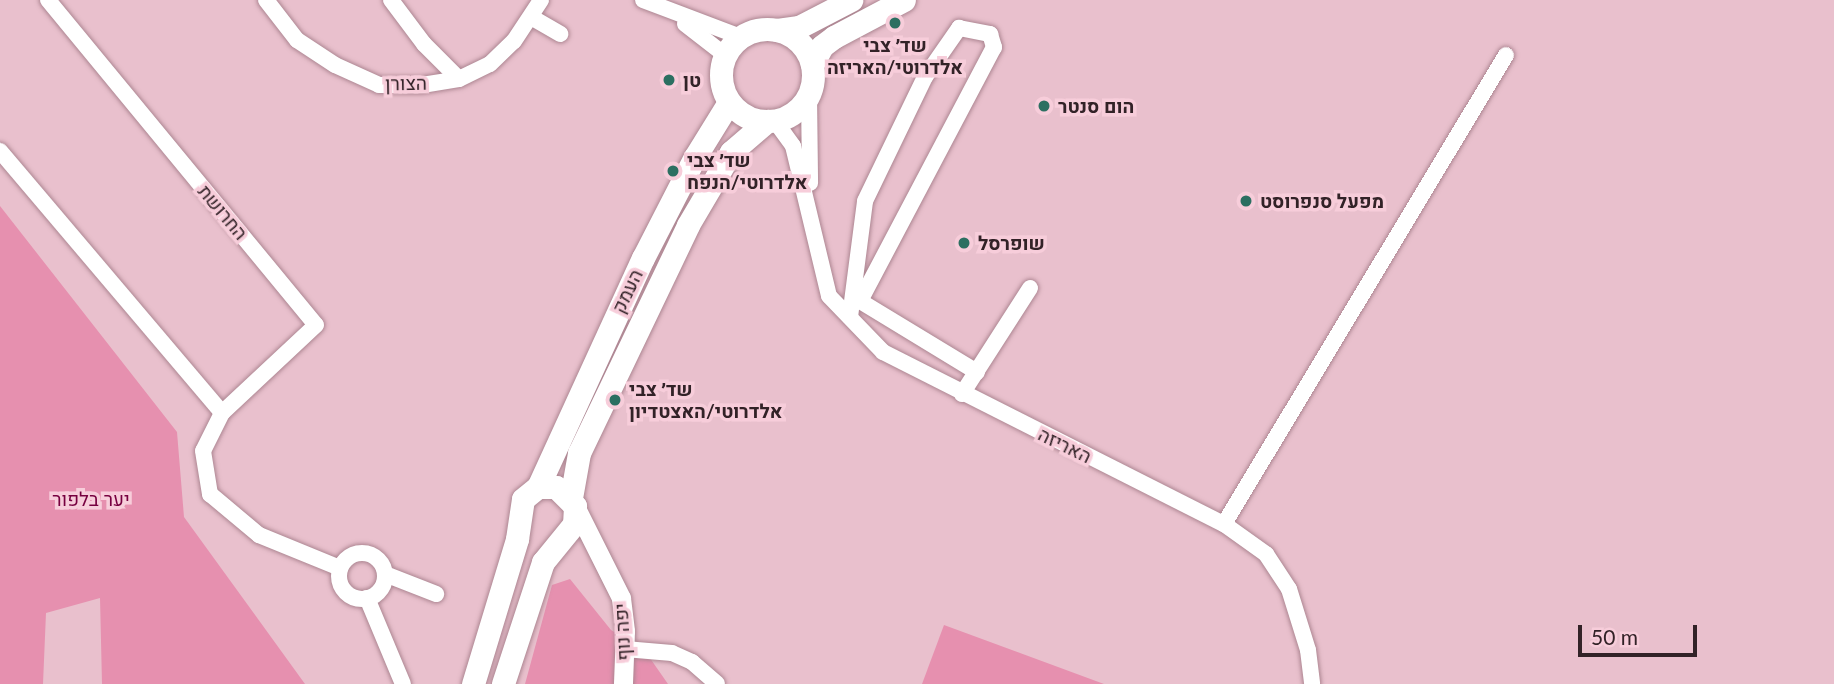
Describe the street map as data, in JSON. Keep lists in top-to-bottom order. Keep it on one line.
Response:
{"streets":{"main road":["העמק"],"street":["הצורן","החרושת","האריזה","יפה נוף"]},"crossings":[["העמק","האריזה"],["העמק","יפה נוף"]],"parks":["יער בלפור"],"places":["שד׳ צבי אלדרוטי/האריזה","טן","הום סנטר","שד׳ צבי אלדרוטי/הנפח","מפעל סנפרוסט","שופרסל","שד׳ צבי אלדרוטי/האצטדיון"],"scale_bar":"50 m"}
